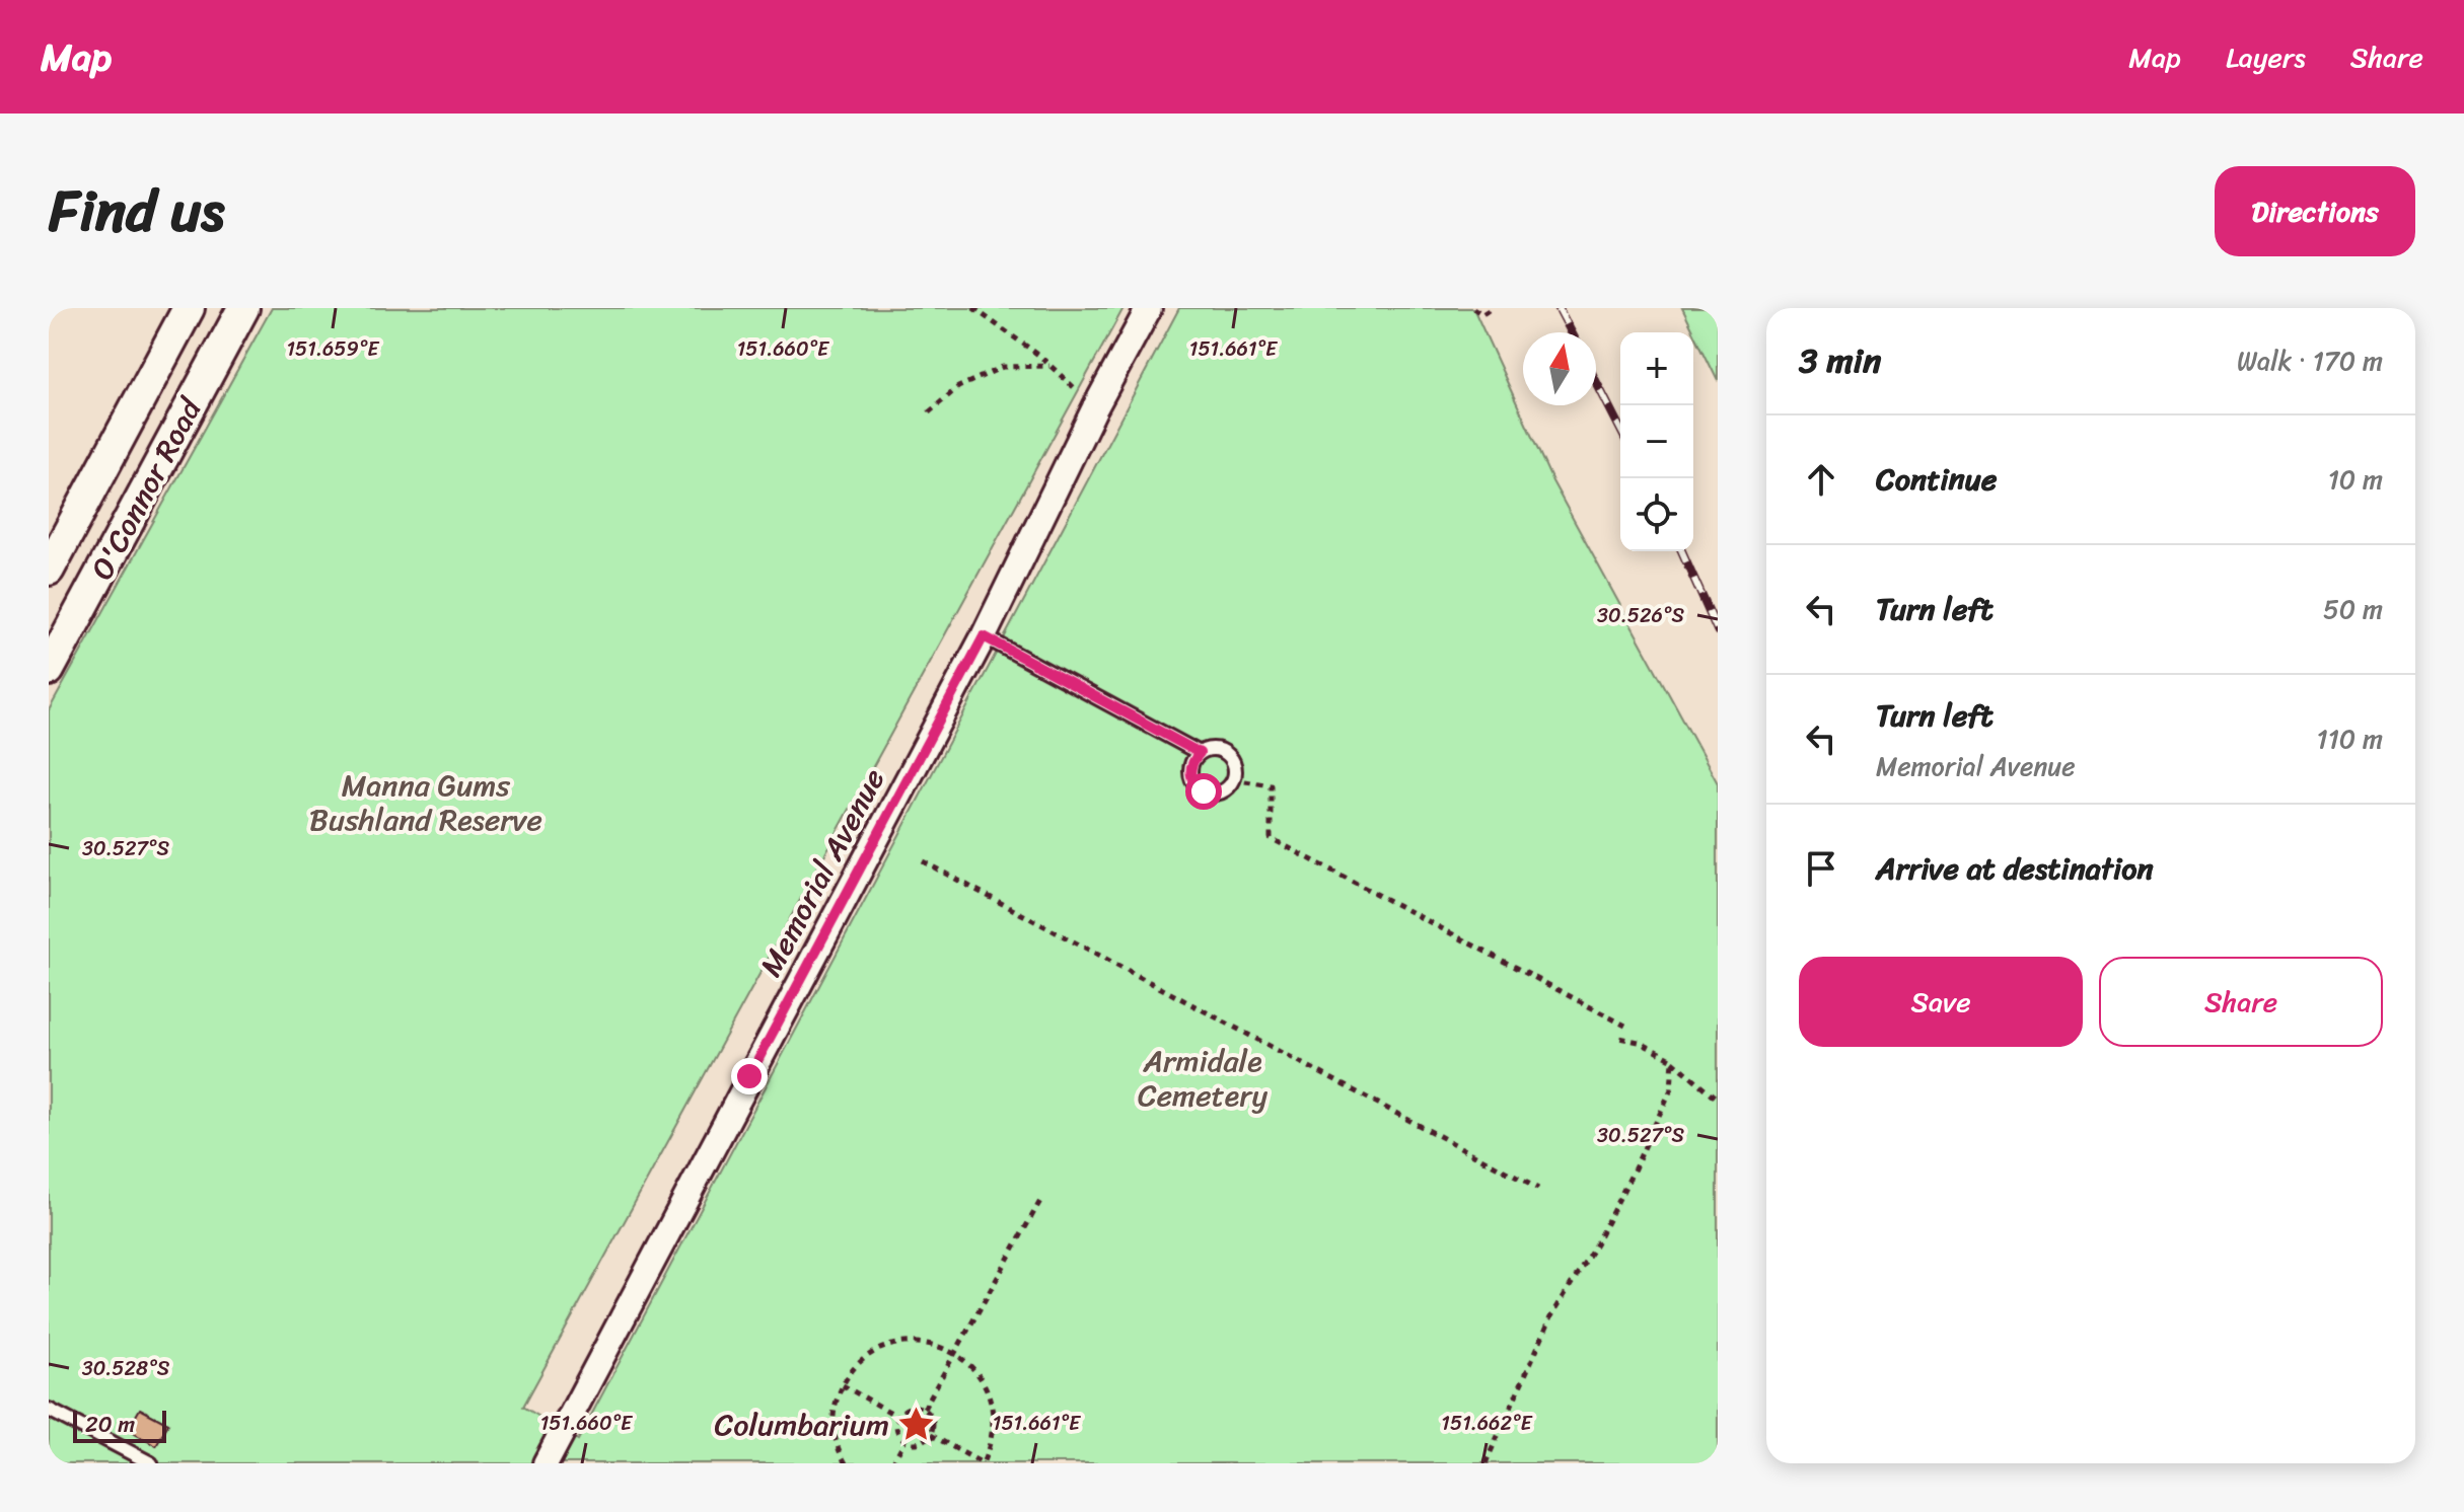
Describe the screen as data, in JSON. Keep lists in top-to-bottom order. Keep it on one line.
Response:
{"streets":{"street":["O'Connor Road","Memorial Avenue"]},"parks":["Manna Gums Bushland Reserve","Armidale Cemetery"],"places":{"place":["Columbarium"]},"scale_bar":"20 m","north":"top","page":{"header":"Map","nav":["Map","Layers","Share"],"title":"Find us","buttons":["Directions",["Save","Share"]],"heading":["3 min","Walk · 170 m"],"map_buttons":["+","−"],"list":[["Continue","10 m"],["Turn left","50 m"],["Turn left","Memorial Avenue","110 m"],"Arrive at destination"],"scale":"20 m"},"coordinates":["151.659°E","151.660°E","151.661°E","30.526°S","30.527°S","30.528°S","151.662°E"]}
